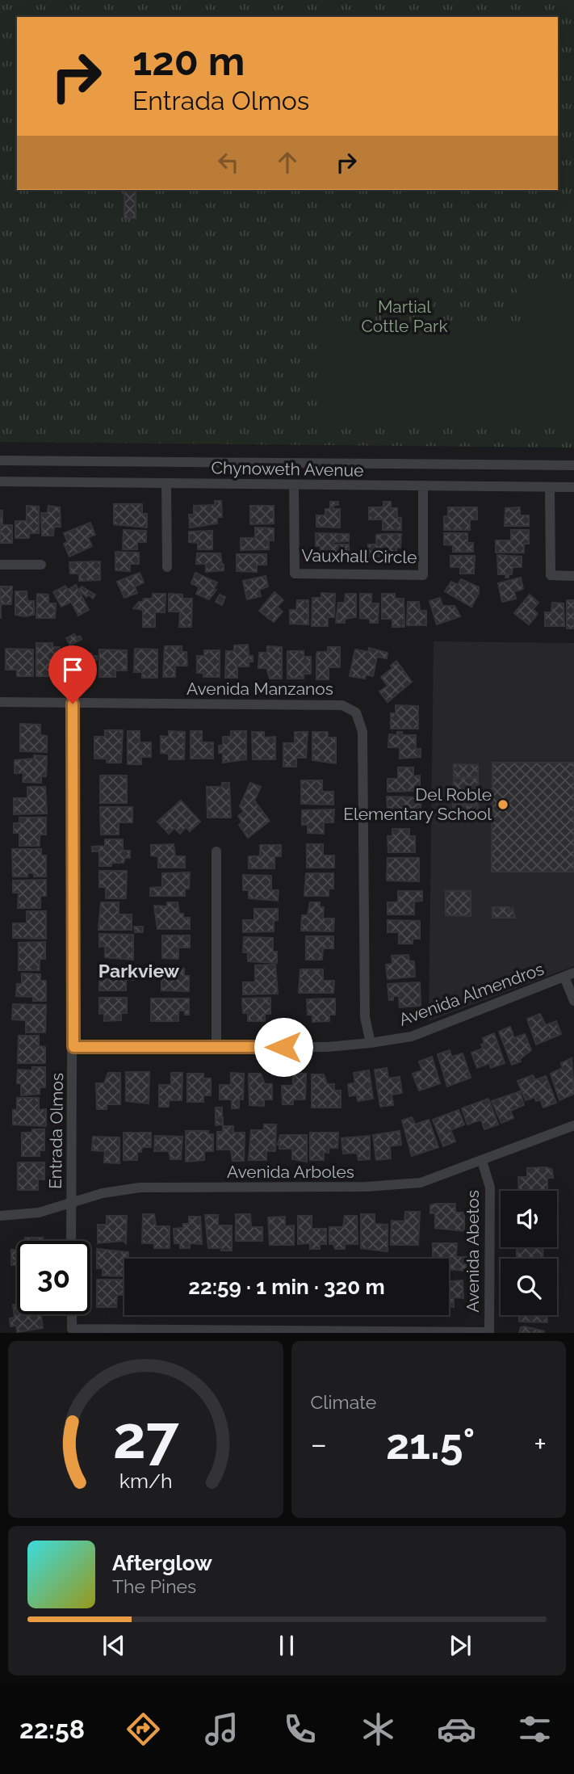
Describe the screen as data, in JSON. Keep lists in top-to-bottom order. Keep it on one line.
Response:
{"streets":{"street":["Chynoweth Avenue","Vauxhall Circle","Avenida Manzanos","Avenida Almendros","Entrada Olmos","Avenida Arboles","Avenida Abetos"]},"crossings":[["Chynoweth Avenue","Vauxhall Circle"],["Avenida Manzanos","Avenida Almendros"],["Avenida Manzanos","Entrada Olmos"],["Avenida Almendros","Entrada Olmos"],["Entrada Olmos","Avenida Arboles"],["Avenida Arboles","Avenida Abetos"]],"districts":["Parkview"],"parks":["Martial Cottle Park"],"places":["Del Roble Elementary School"],"page":{"turn":["120 m","Entrada Olmos"],"limit":"30","trip":"22:59 · 1 min · 320 m","tile":"Climate","heat":["−","21.5°","+"],"song":["Afterglow","The Pines"],"tabs":"22:58","gauge":["27","km/h"]}}
